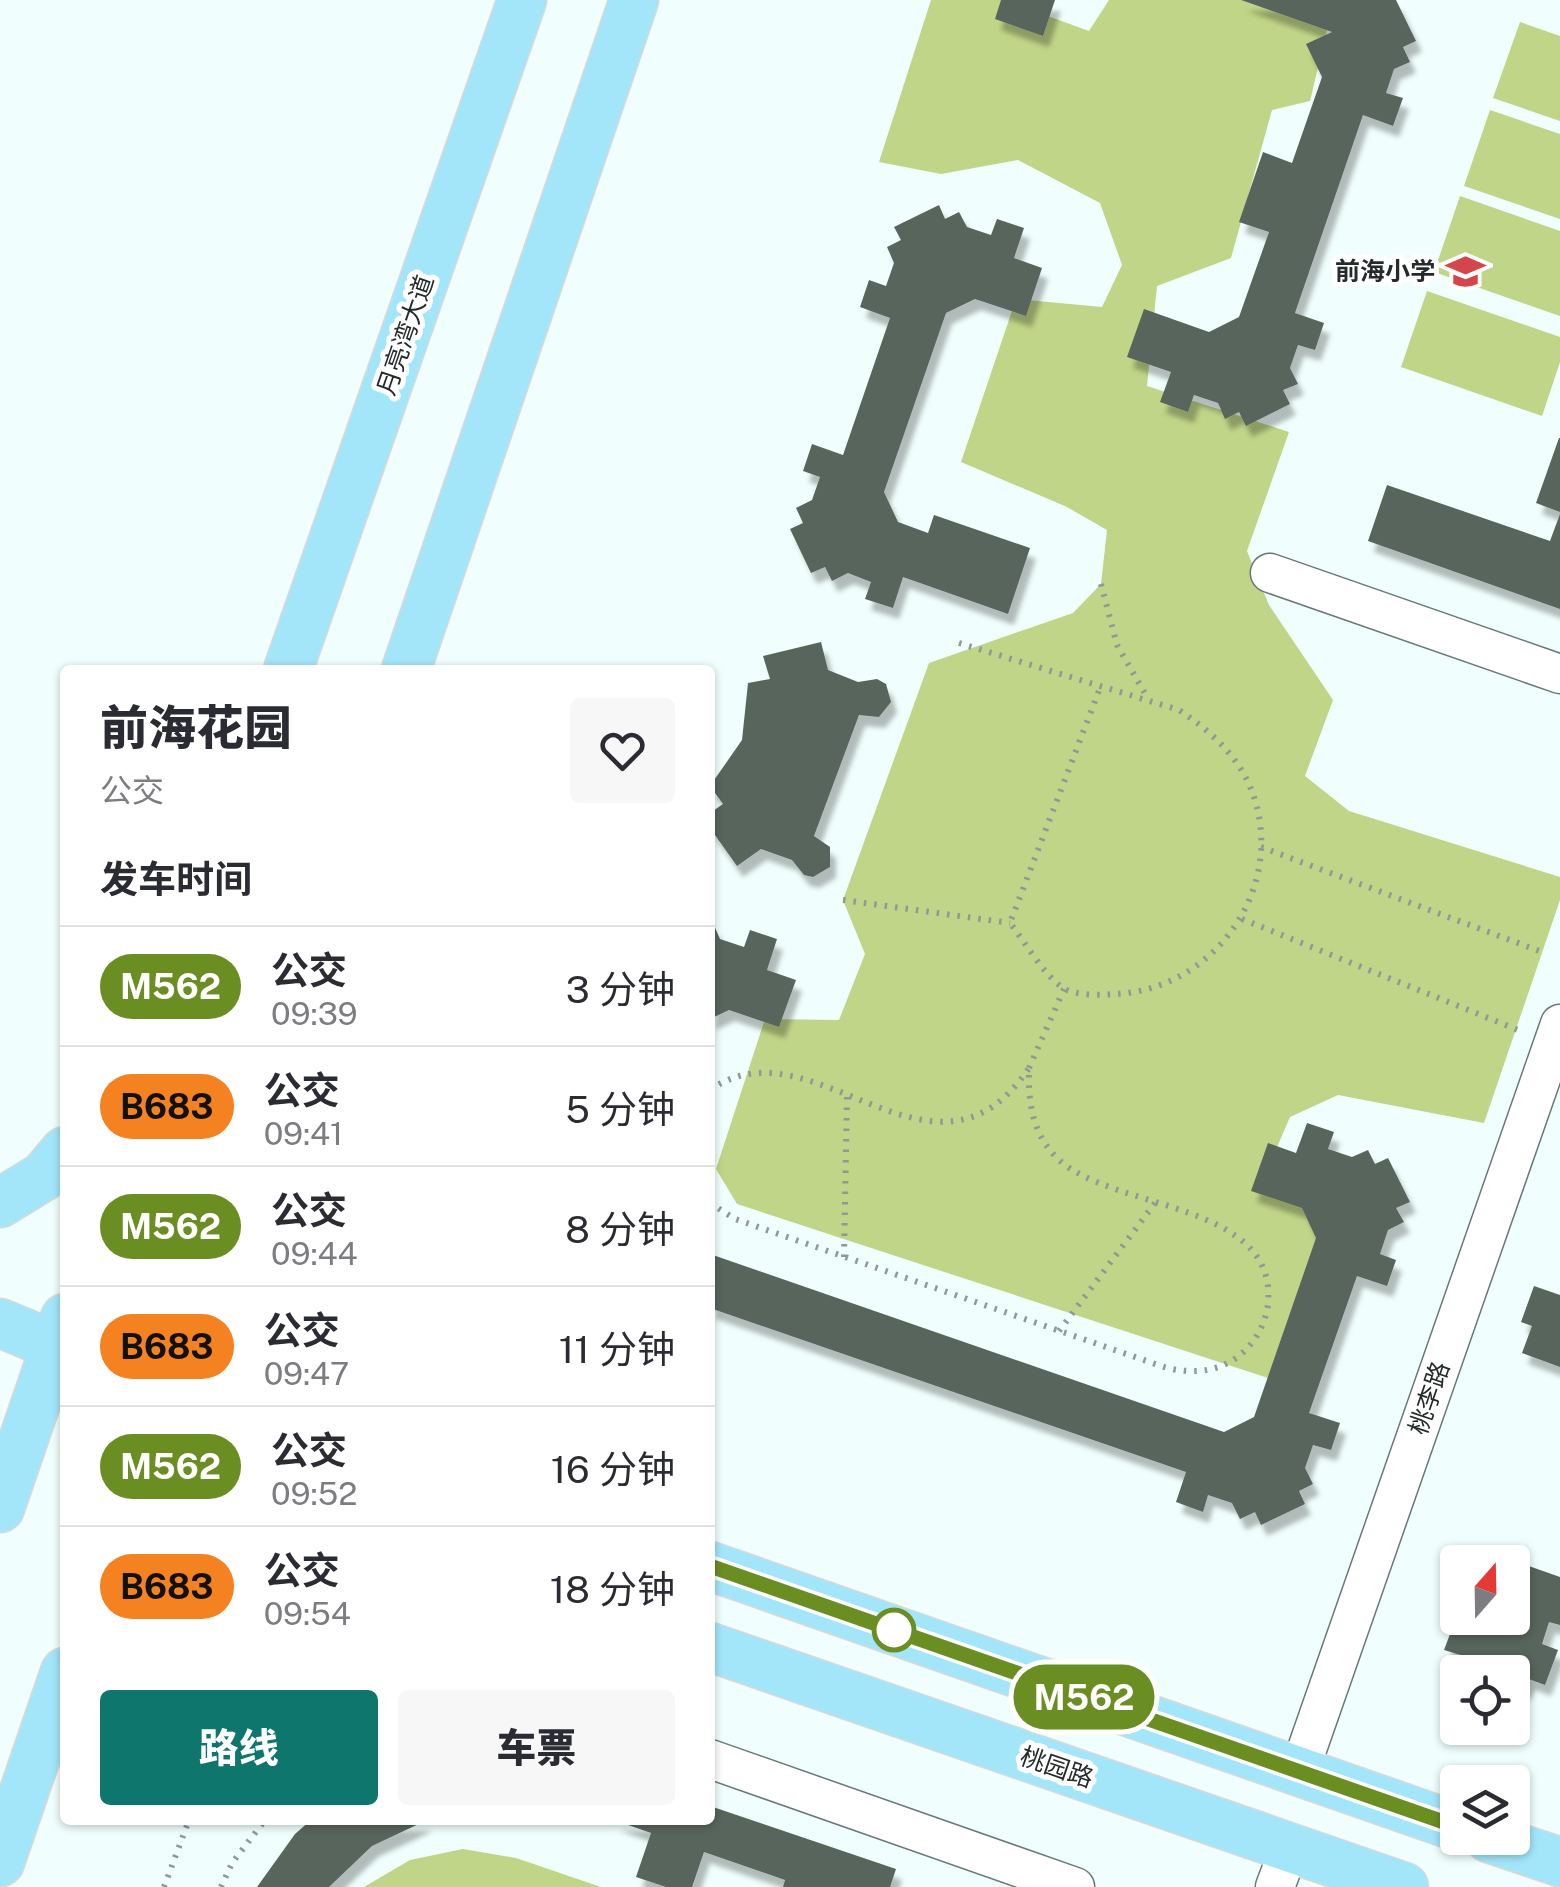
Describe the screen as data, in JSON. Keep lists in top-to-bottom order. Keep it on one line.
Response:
{"streets":{"main road":["月亮湾大道","桃园路"],"street":["桃李路"]},"places":{"school or university":["前海小学"]},"lines":["bus line M562"],"north":"top","page":{"on_map":"M562","heading":[["前海花园","公交"],"发车时间"],"list":[{"mark":"M562","name":"公交","note":"09:39","value":"3 分钟"},{"mark":"B683","name":"公交","note":"09:41","value":"5 分钟"},{"mark":"M562","name":"公交","note":"09:44","value":"8 分钟"},{"mark":"B683","name":"公交","note":"09:47","value":"11 分钟"},{"mark":"M562","name":"公交","note":"09:52","value":"16 分钟"},{"mark":"B683","name":"公交","note":"09:54","value":"18 分钟"}],"buttons":["路线","车票"]}}
